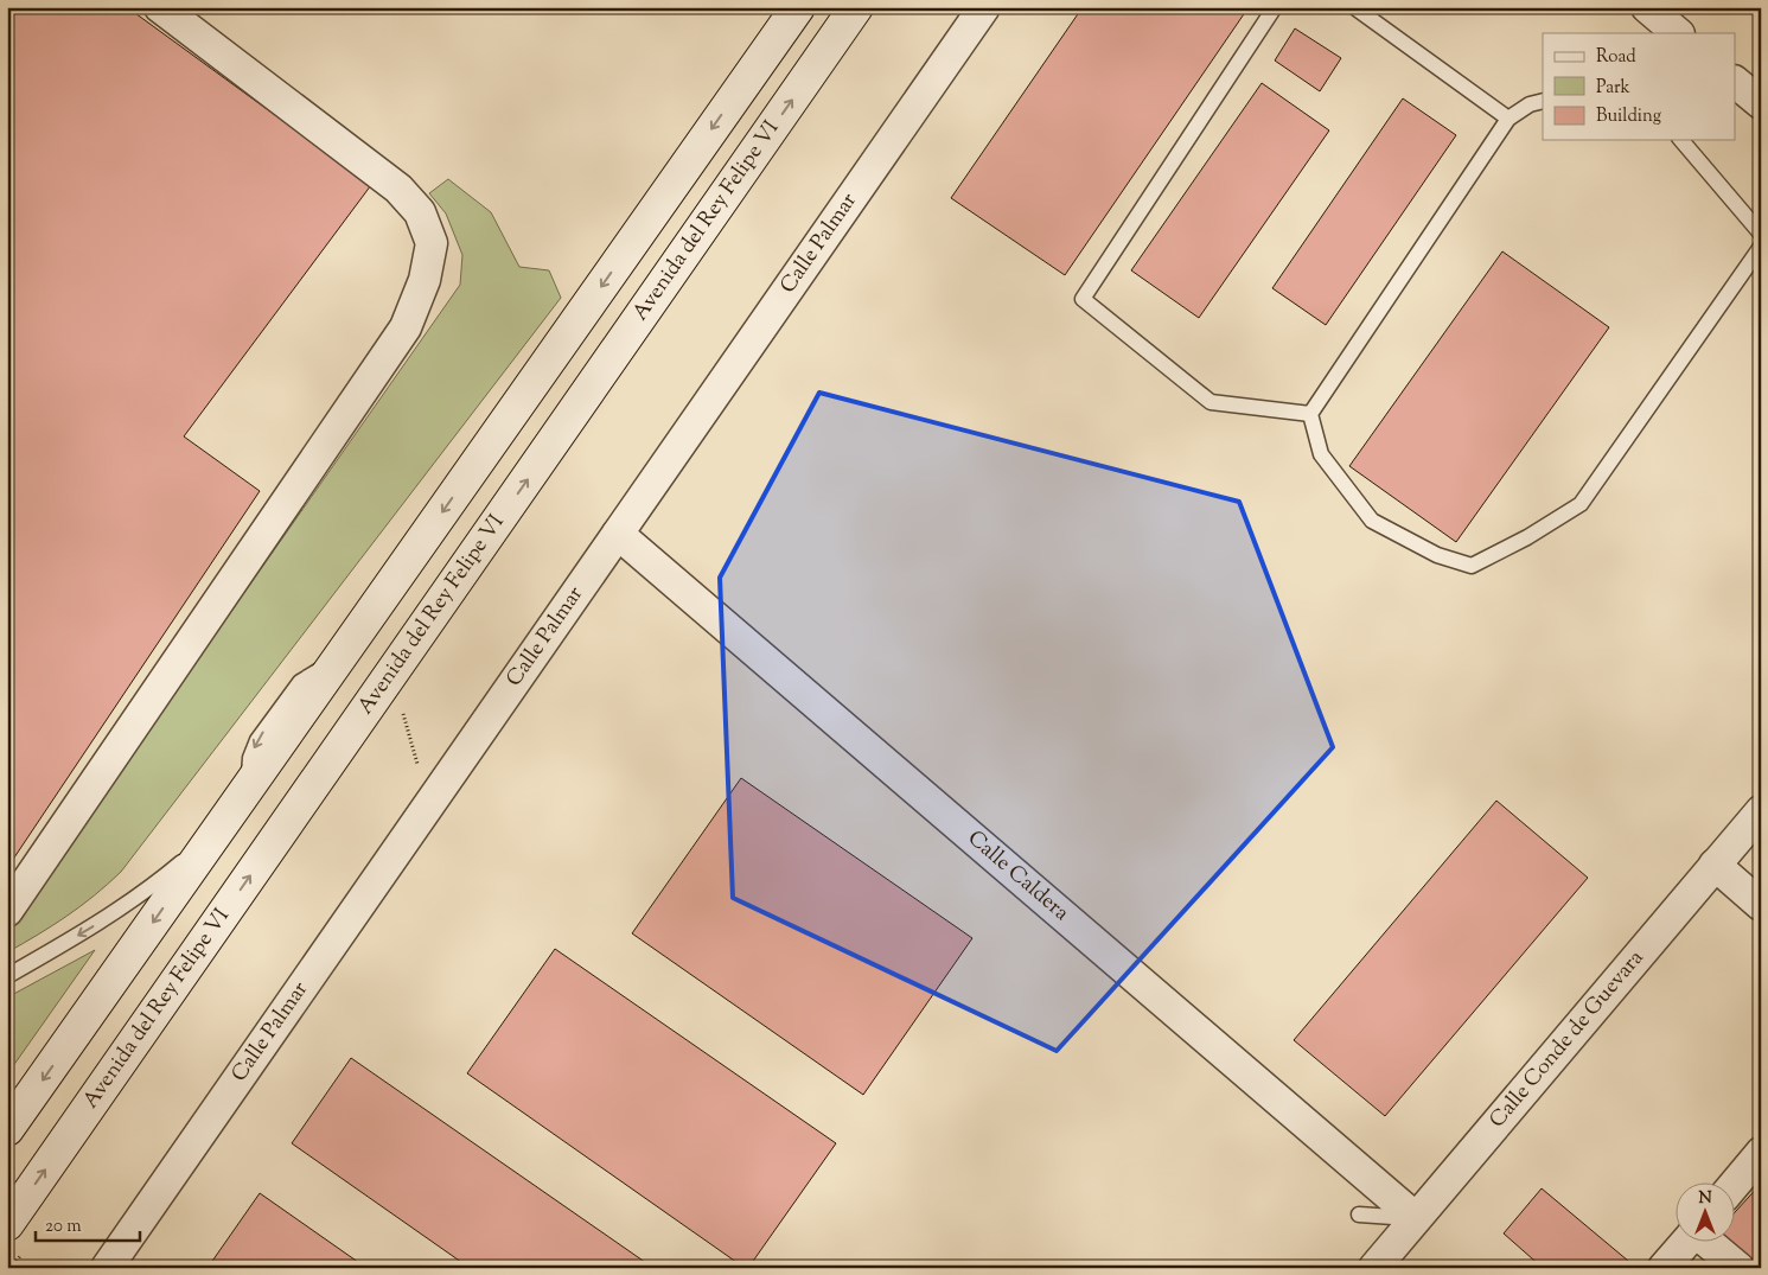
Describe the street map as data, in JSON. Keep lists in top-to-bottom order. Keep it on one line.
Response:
{"streets":{"main road":["Avenida del Rey Felipe VI"],"street":["Calle Palmar","Calle Caldera","Calle Conde de Guevara"]},"crossings":[["Calle Palmar","Calle Caldera"],["Calle Caldera","Calle Conde de Guevara"]],"legend":["Road","Park","Building"],"scale_bar":"20 m","north":"top"}
